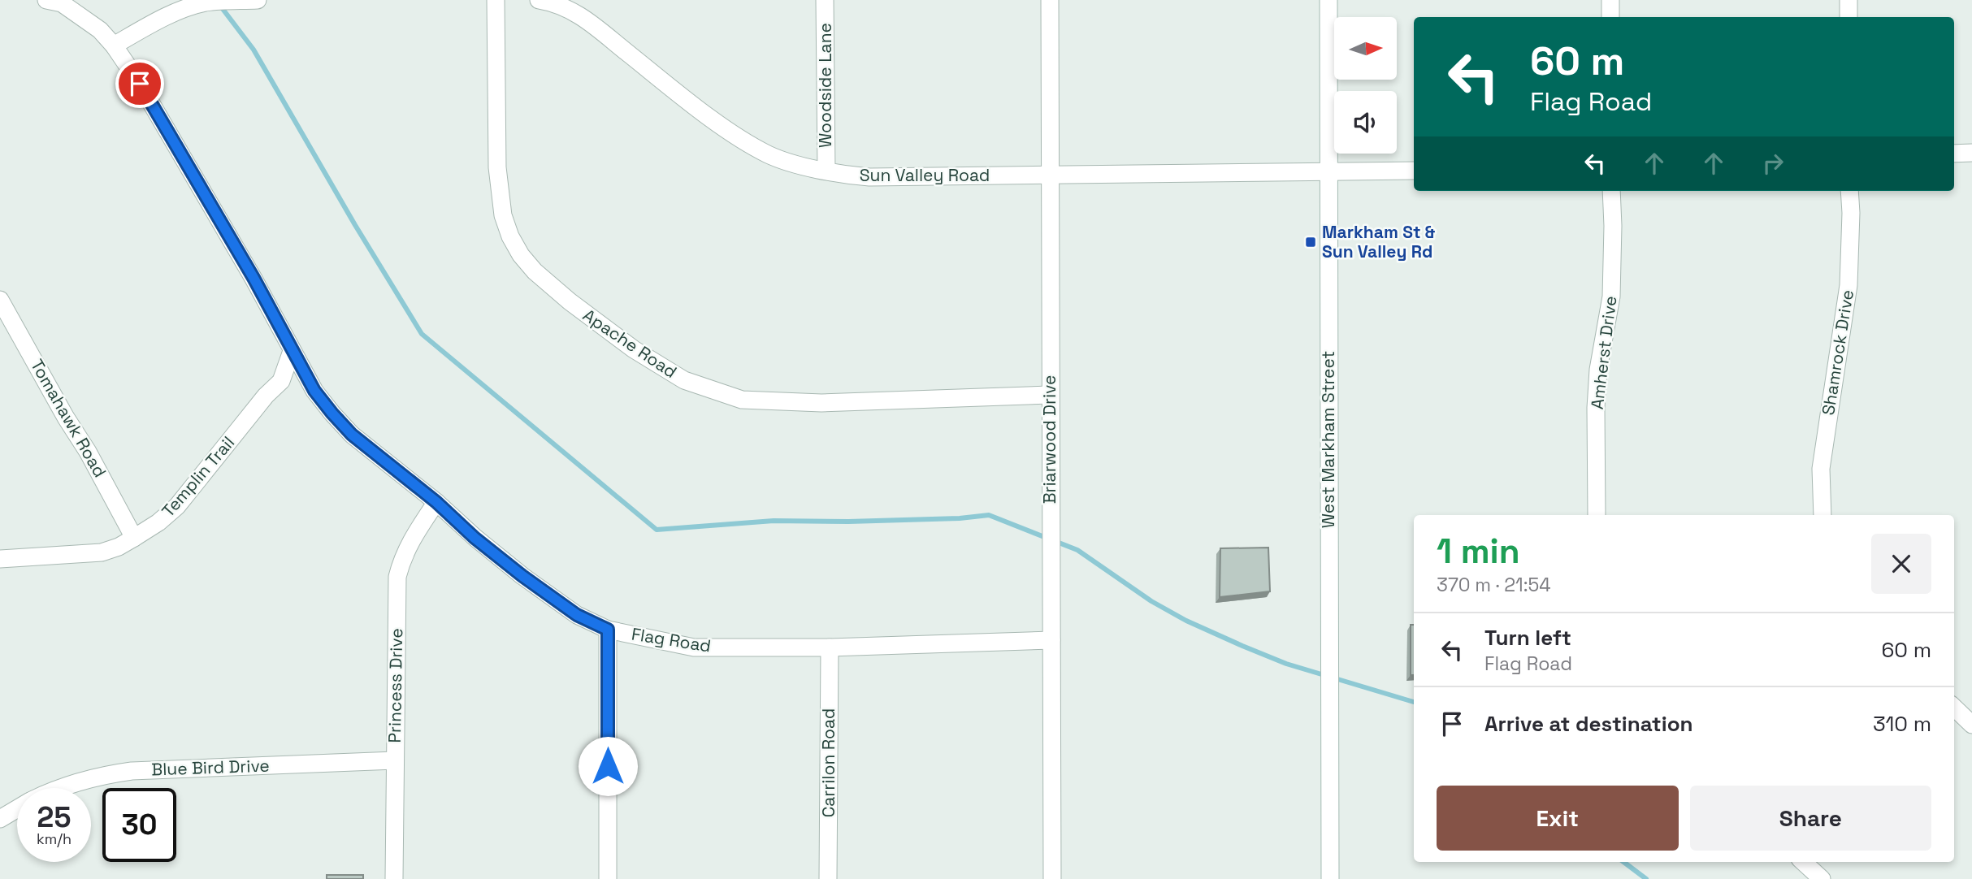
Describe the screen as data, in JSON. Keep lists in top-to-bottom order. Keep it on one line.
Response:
{"streets":{"street":["Woodside Lane","Sun Valley Road","Apache Road","Amherst Drive","Shamrock Drive","Tomahawk Road","Briarwood Drive","West Markham Street","Templin Trail","Flag Road","Princess Drive","Carrilon Road","Blue Bird Drive"]},"crossings":[["Woodside Lane","Sun Valley Road"],["Sun Valley Road","Briarwood Drive"],["Sun Valley Road","West Markham Street"],["Apache Road","Briarwood Drive"],["Tomahawk Road","Templin Trail"],["Briarwood Drive","Flag Road"],["Templin Trail","Flag Road"],["Flag Road","Princess Drive"],["Flag Road","Carrilon Road"],["Princess Drive","Blue Bird Drive"]],"places":{"transit":["Markham St & Sun Valley Rd"]},"north":"right","page":{"turn":["60 m","Flag Road"],"heading":["1 min","370 m · 21:54"],"list":[{"name":"Turn left","note":"Flag Road","value":"60 m"},{"name":"Arrive at destination","value":"310 m"}],"buttons":["Exit","Share"],"speed":"25 km/h","limit":"30"}}
